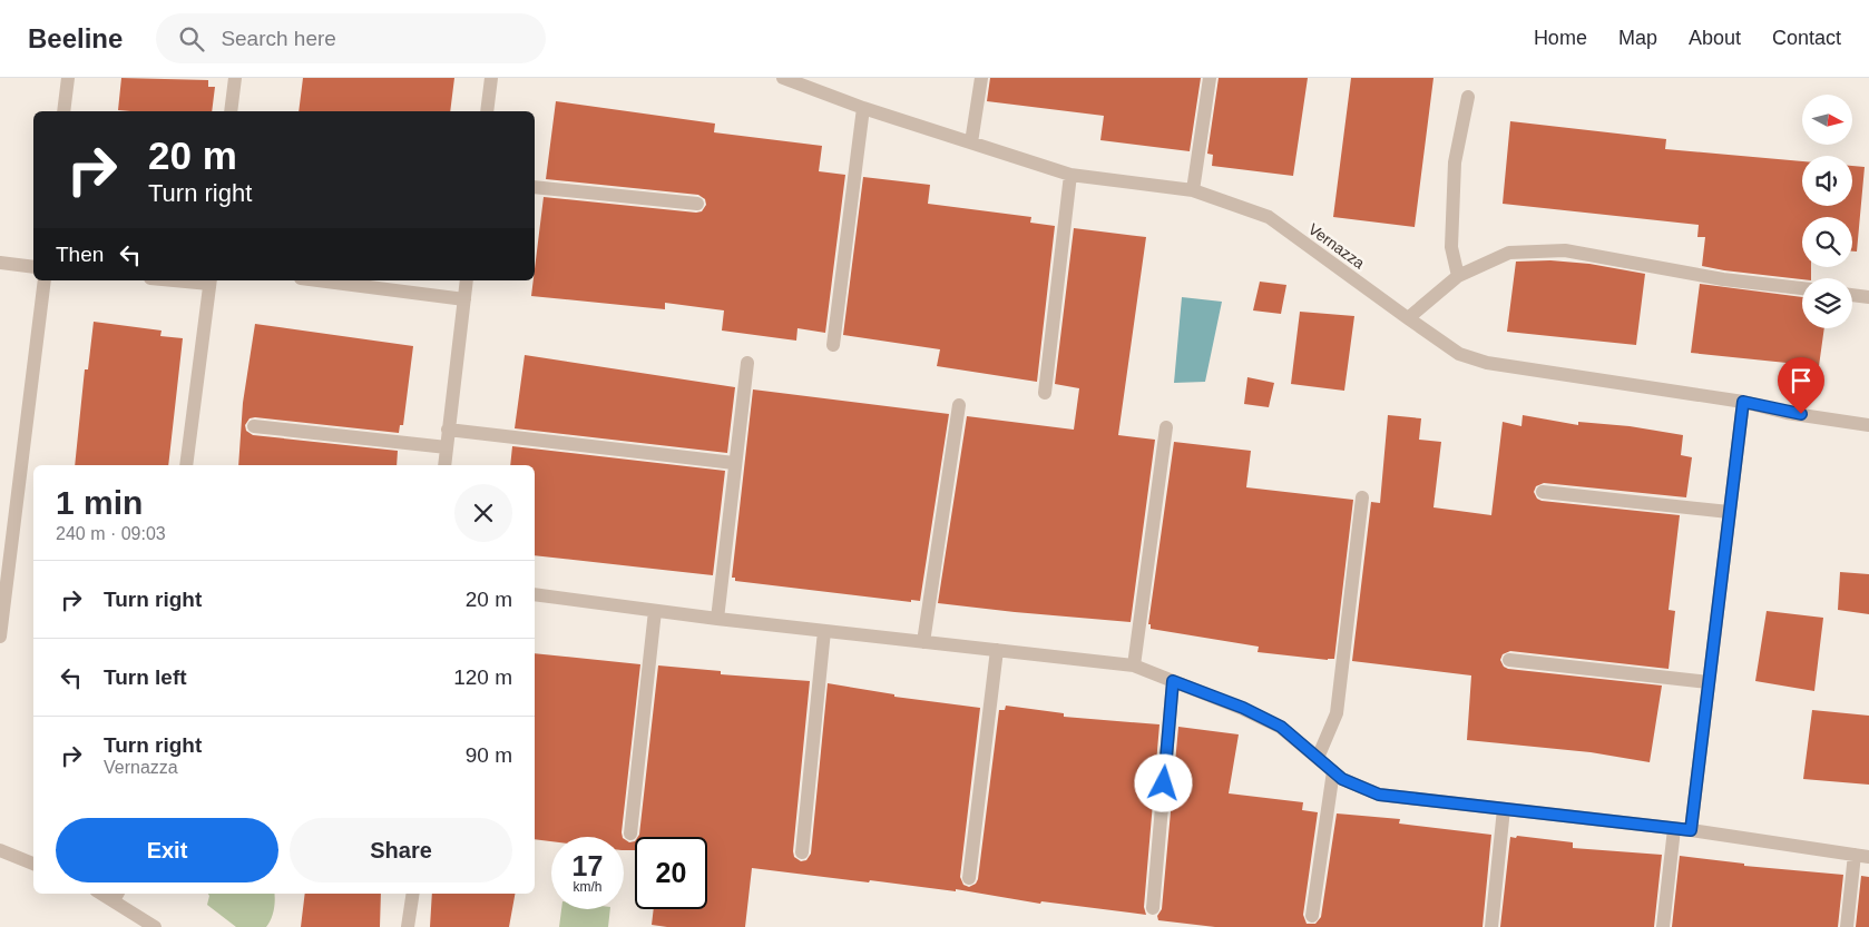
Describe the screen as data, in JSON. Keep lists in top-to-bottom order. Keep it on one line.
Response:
{"streets":{"street":["Vernazza"]},"north":"right","page":{"header":"Beeline","search":"Search here","nav":["Home","Map","About","Contact"],"turn":["20 m","Turn right"],"then":"Then","heading":["1 min","240 m · 09:03"],"list":[{"name":"Turn right","value":"20 m"},{"name":"Turn left","value":"120 m"},{"name":"Turn right","note":"Vernazza","value":"90 m"}],"buttons":["Exit","Share"],"speed":"17 km/h","limit":"20"}}
